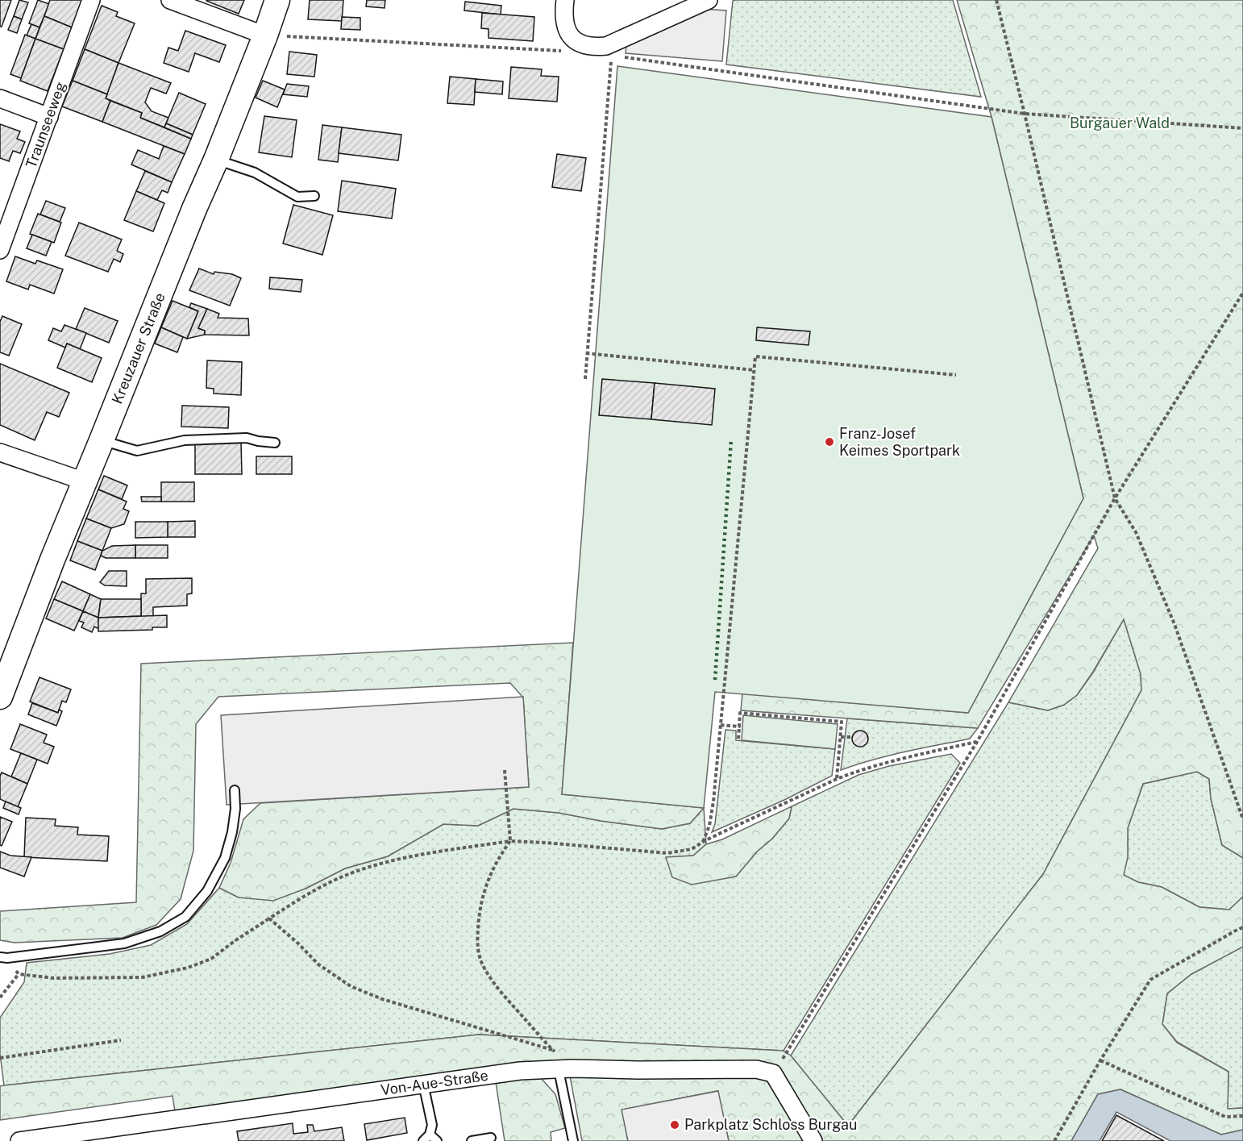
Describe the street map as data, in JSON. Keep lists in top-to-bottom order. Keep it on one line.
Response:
{"streets":{"main road":["Kreuzauer Straße"],"street":["Traunseeweg","Von-Aue-Straße"]},"parks":["Burgauer Wald"],"places":["Franz-Josef Keimes Sportpark","Parkplatz Schloss Burgau"]}
